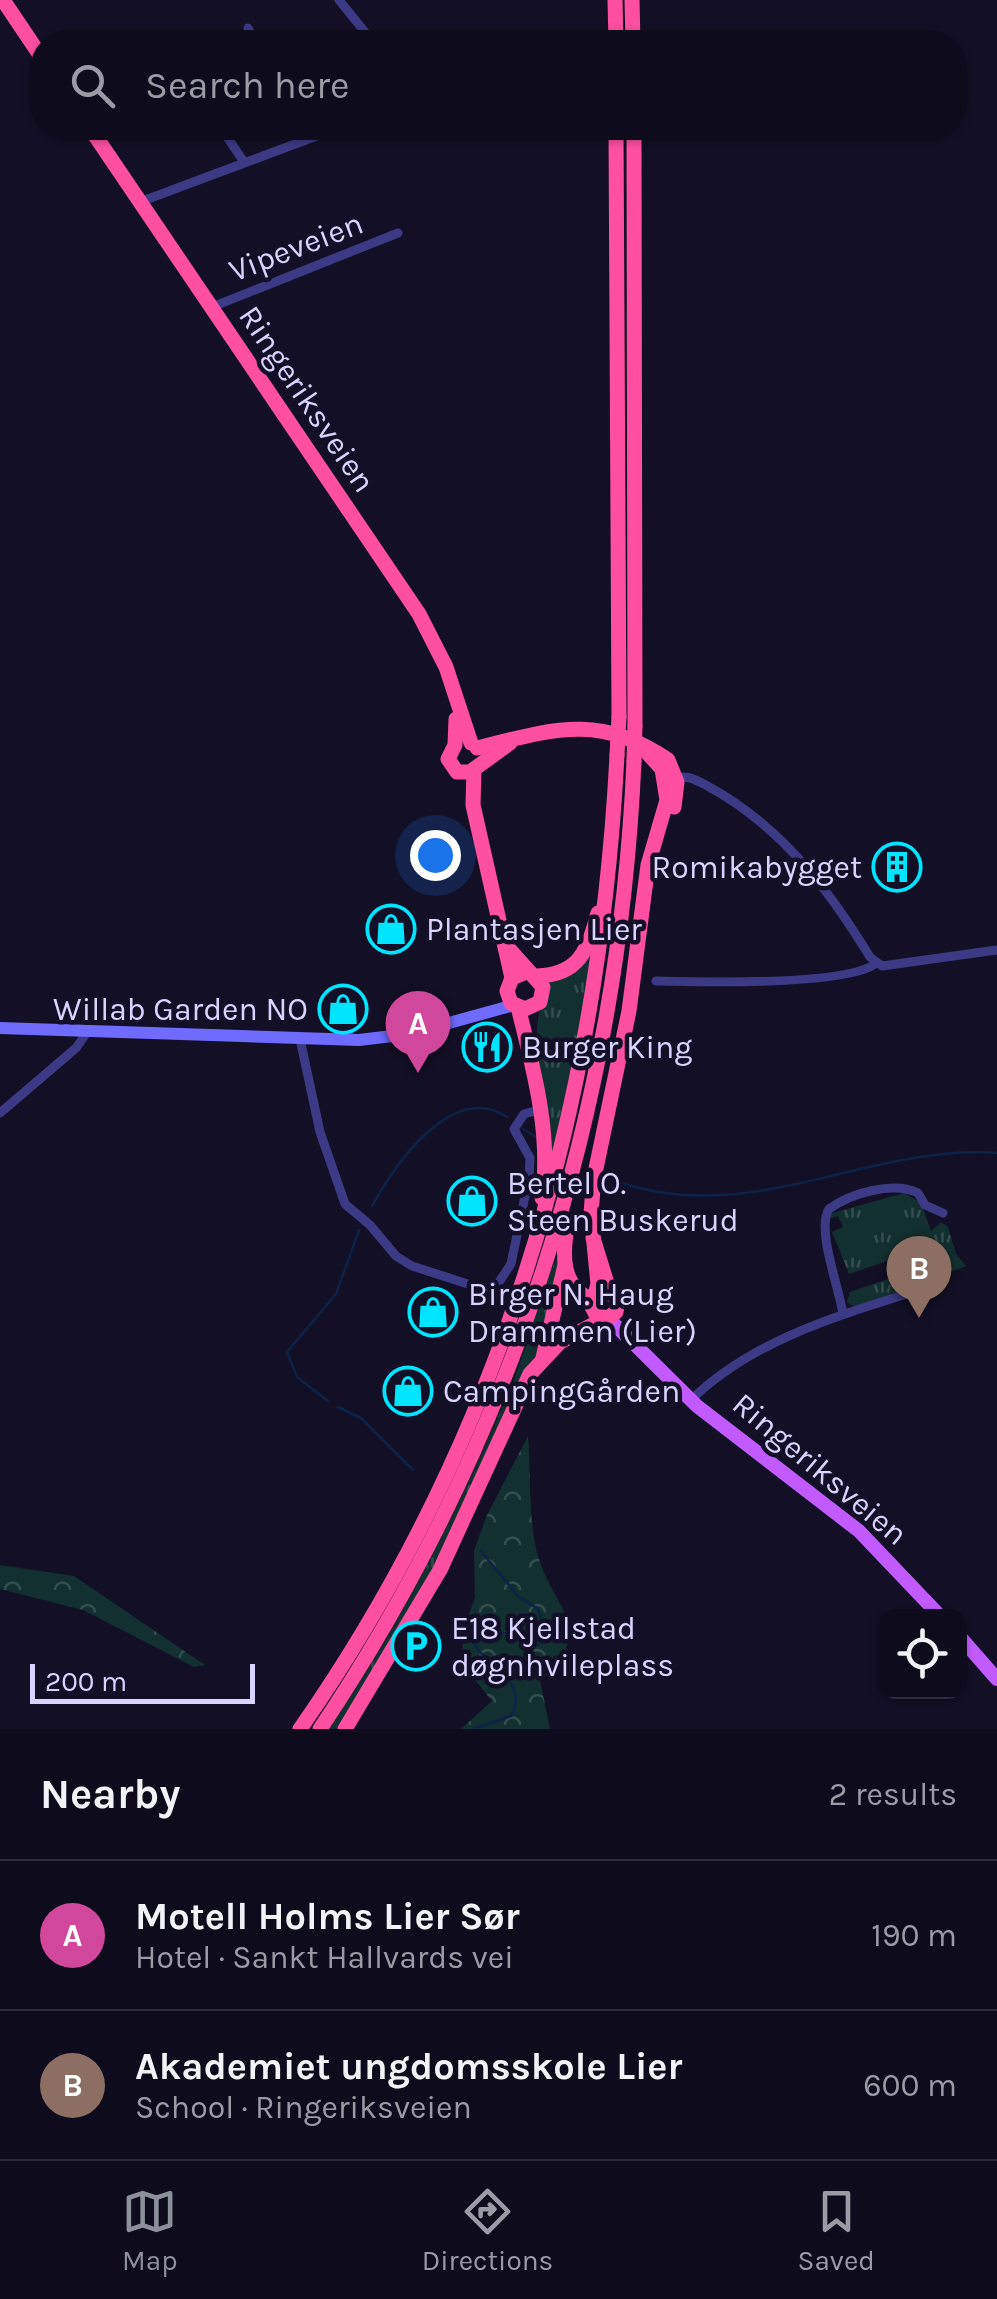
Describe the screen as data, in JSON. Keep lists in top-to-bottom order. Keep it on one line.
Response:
{"streets":{"highway":["Ringeriksveien"],"street":["Vipeveien"]},"crossings":[["Vipeveien","Ringeriksveien"]],"places":{"building":["Romikabygget"],"shop":["Plantasjen Lier","Willab Garden NO","Bertel O. Steen Buskerud","Birger N. Haug Drammen (Lier)","CampingGården"],"restaurant":["Burger King"],"parking":["E18 Kjellstad døgnhvileplass"]},"scale_bar":"200 m","page":{"search":"Search here","pins":["A","B"],"scale":"200 m","heading":["Nearby","2 results"],"list":[{"mark":"A","name":"Motell Holms Lier Sør","note":"Hotel · Sankt Hallvards vei","value":"190 m"},{"mark":"B","name":"Akademiet ungdomsskole Lier","note":"School · Ringeriksveien","value":"600 m"}],"nav":["Map","Directions","Saved"]}}
